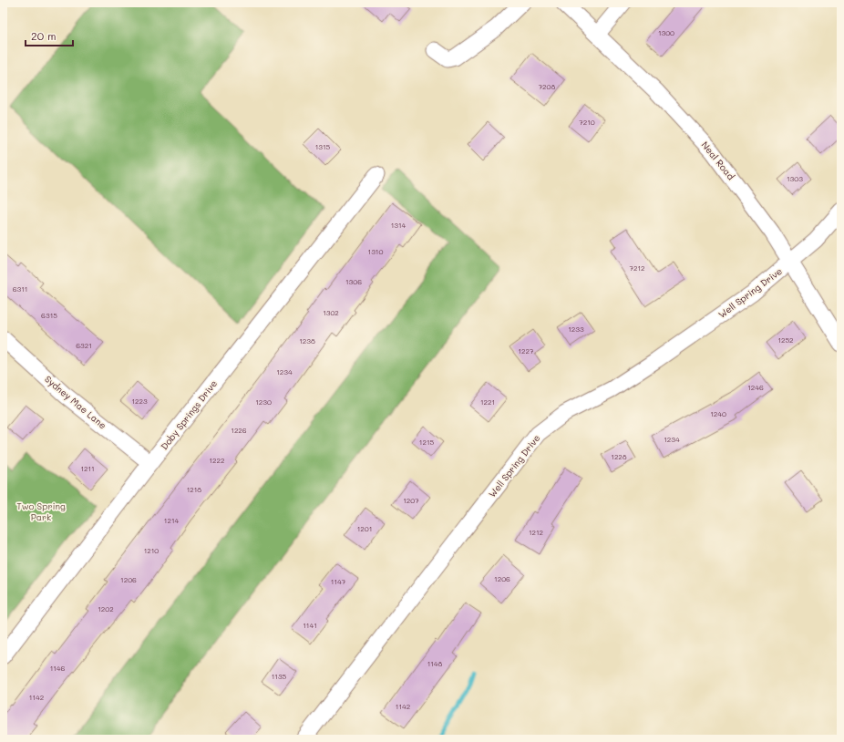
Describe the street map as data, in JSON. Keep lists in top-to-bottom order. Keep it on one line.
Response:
{"streets":{"street":["Neal Road","Well Spring Drive","Sydney Mae Lane","Doby Springs Drive"]},"crossings":[["Neal Road","Well Spring Drive"],["Sydney Mae Lane","Doby Springs Drive"]],"parks":["Two Spring Park"],"house_numbers":["1300","7208","7210","1315","1303","1314","1310","7212","1306","6311","1302","6315","1233","1252","1238","6321","1227","1234","1246","1223","1230","1221","1240","1226","1234","1215","1228","1222","1211","1218","1207","1214","1201","1212","1210","1206","1206","1147","1202","1141","1148","1146","1135","1142","1142"],"scale_bar":"20 m"}
